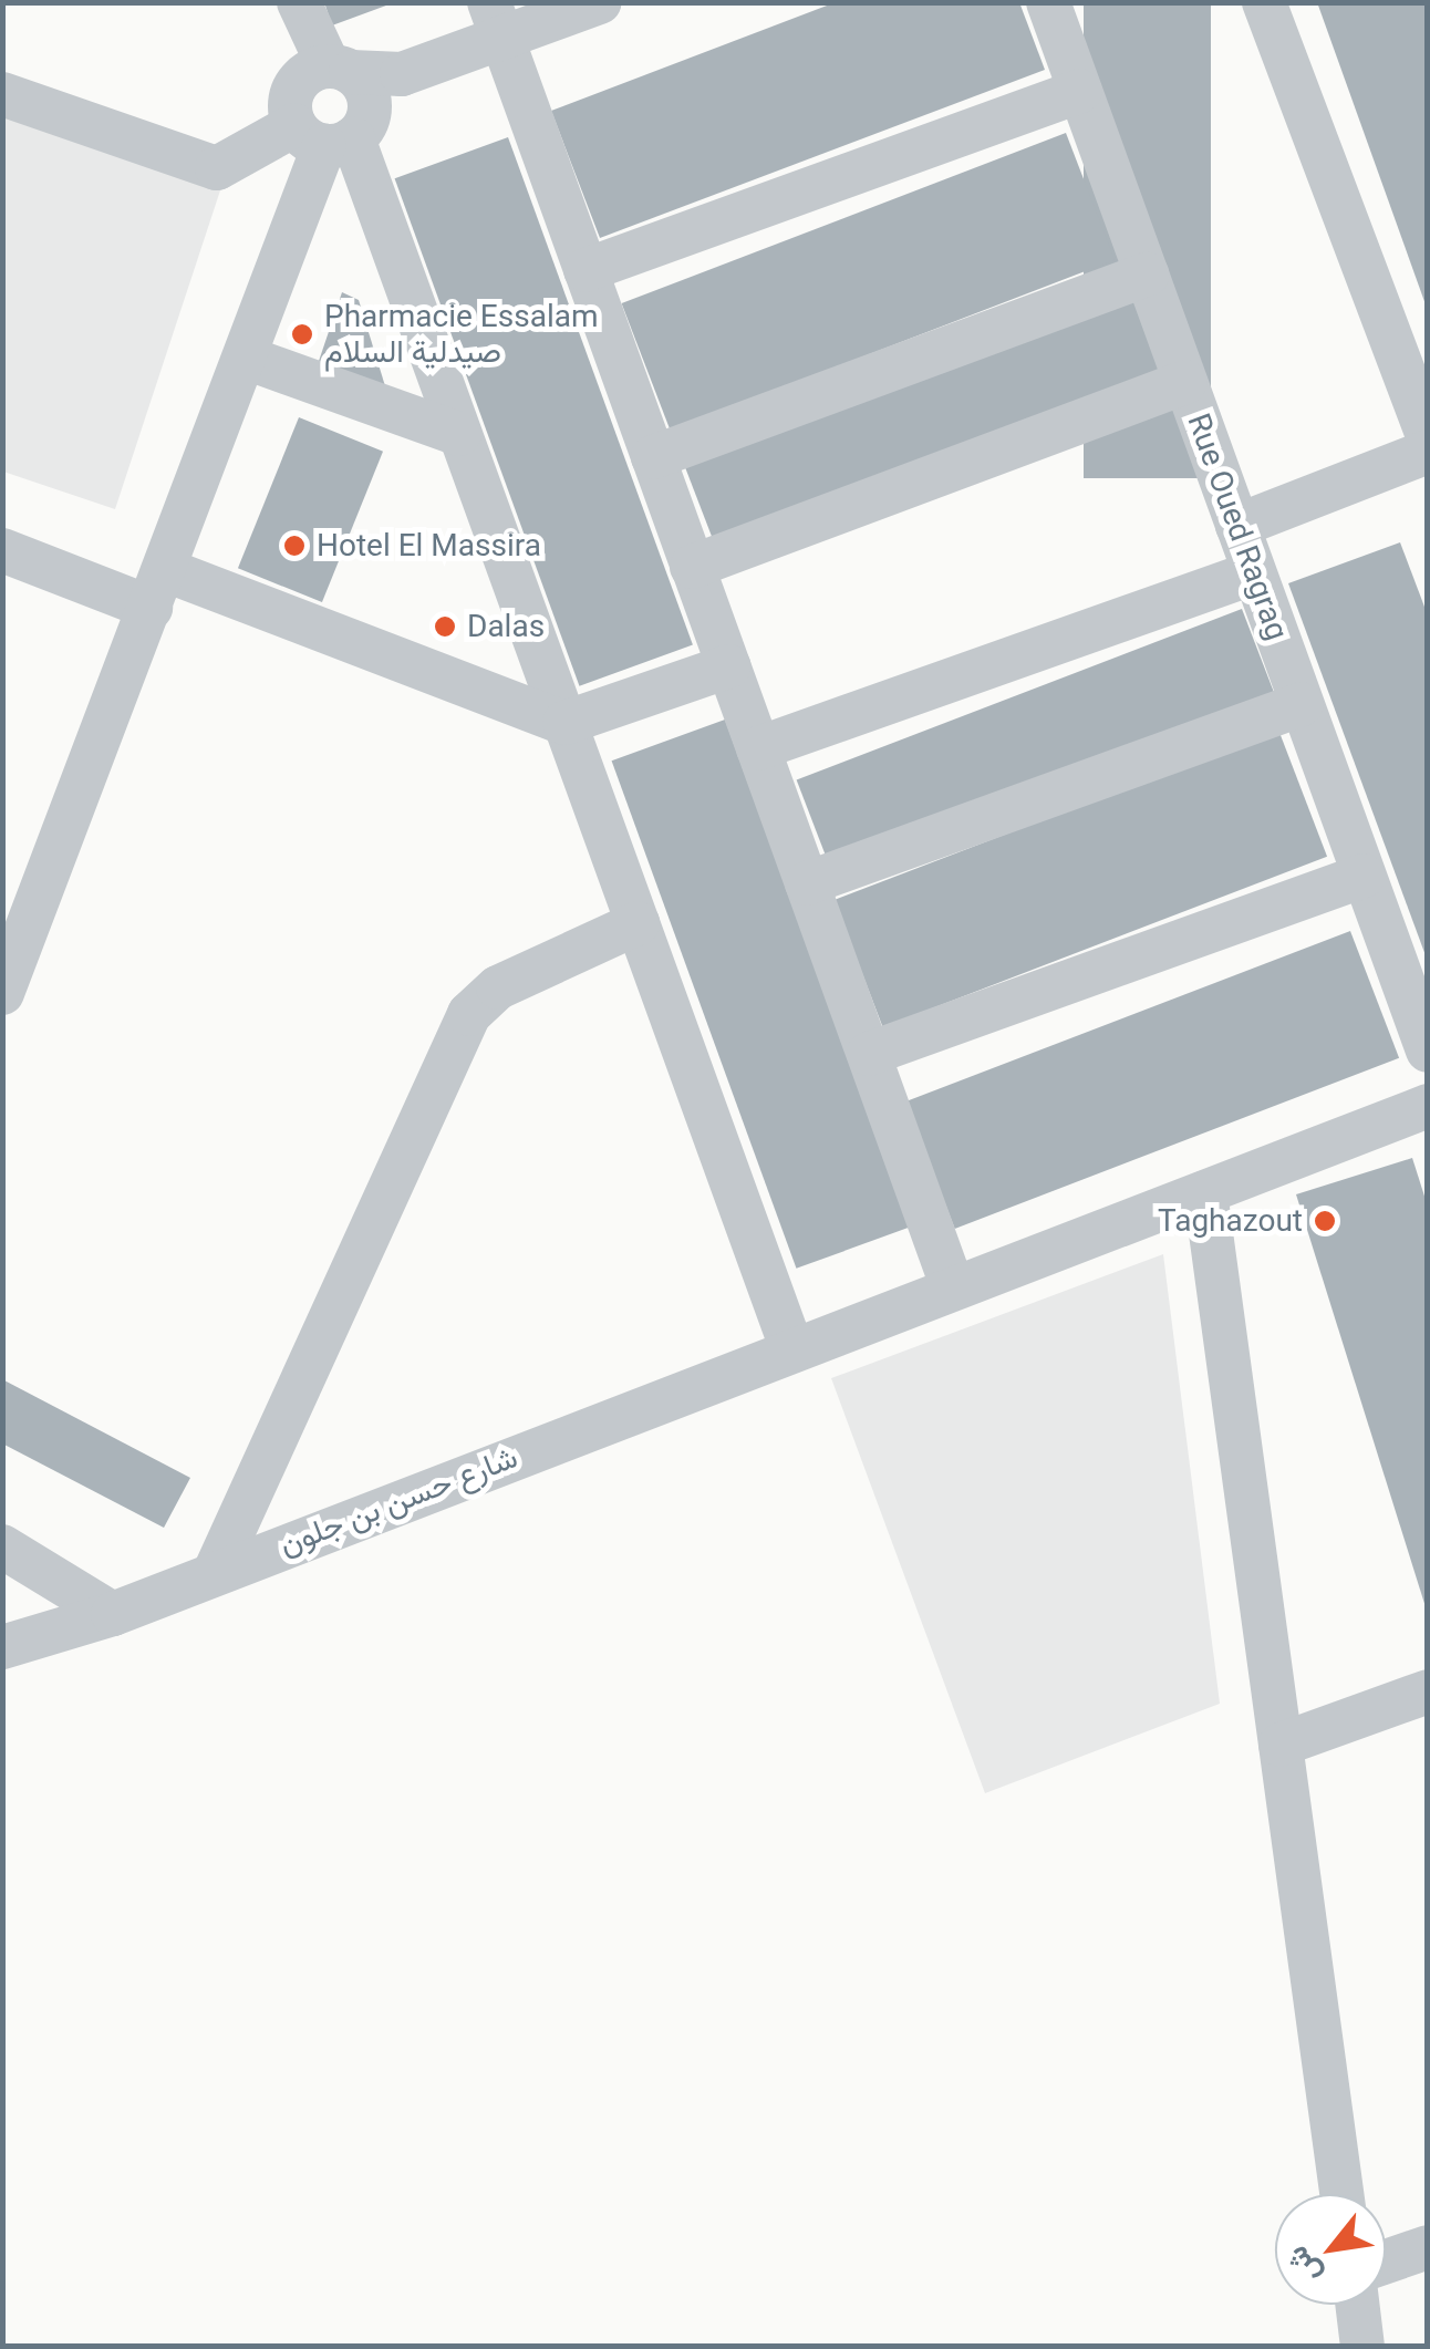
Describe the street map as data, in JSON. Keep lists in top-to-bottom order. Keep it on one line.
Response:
{"streets":{"street":["Rue Oued Ragrag","شارع حسن بن جلون"]},"places":["Pharmacie Essalam صيدلية السلام","Hotel El Massira","Dalas","Taghazout"],"north":"bottom left"}
